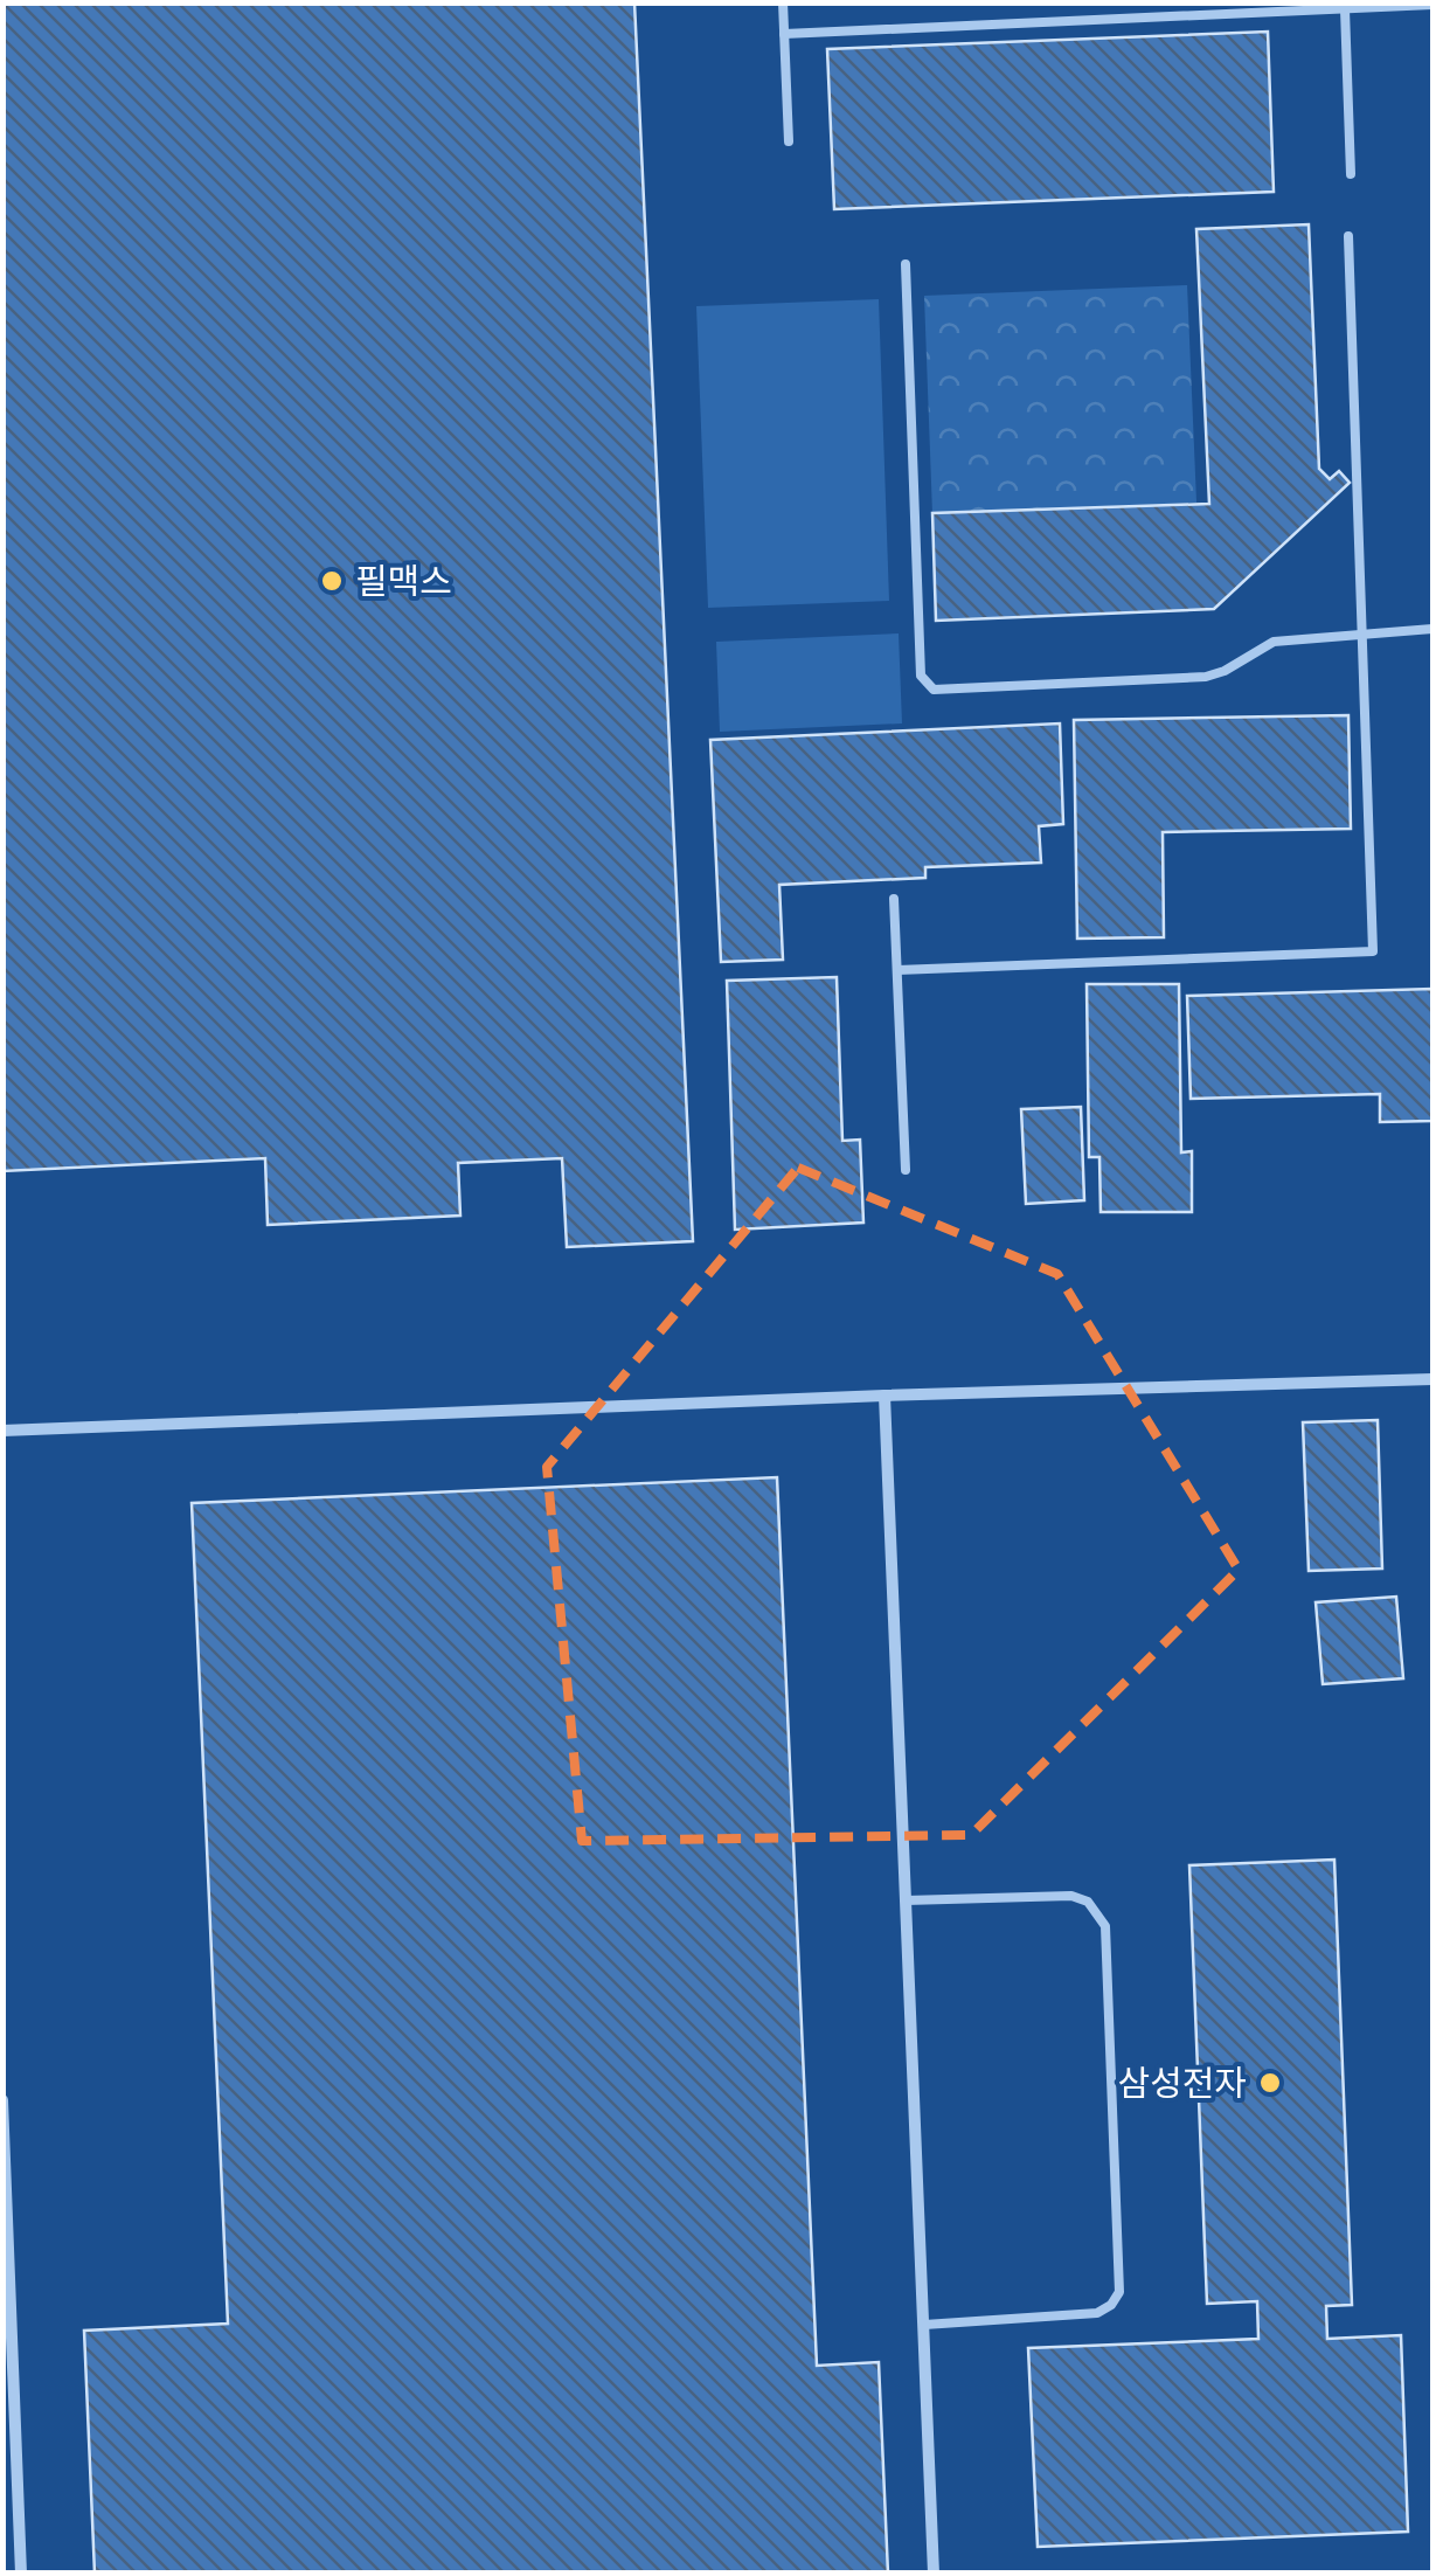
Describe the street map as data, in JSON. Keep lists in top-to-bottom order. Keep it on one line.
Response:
{"places":["필맥스","삼성전자"]}
